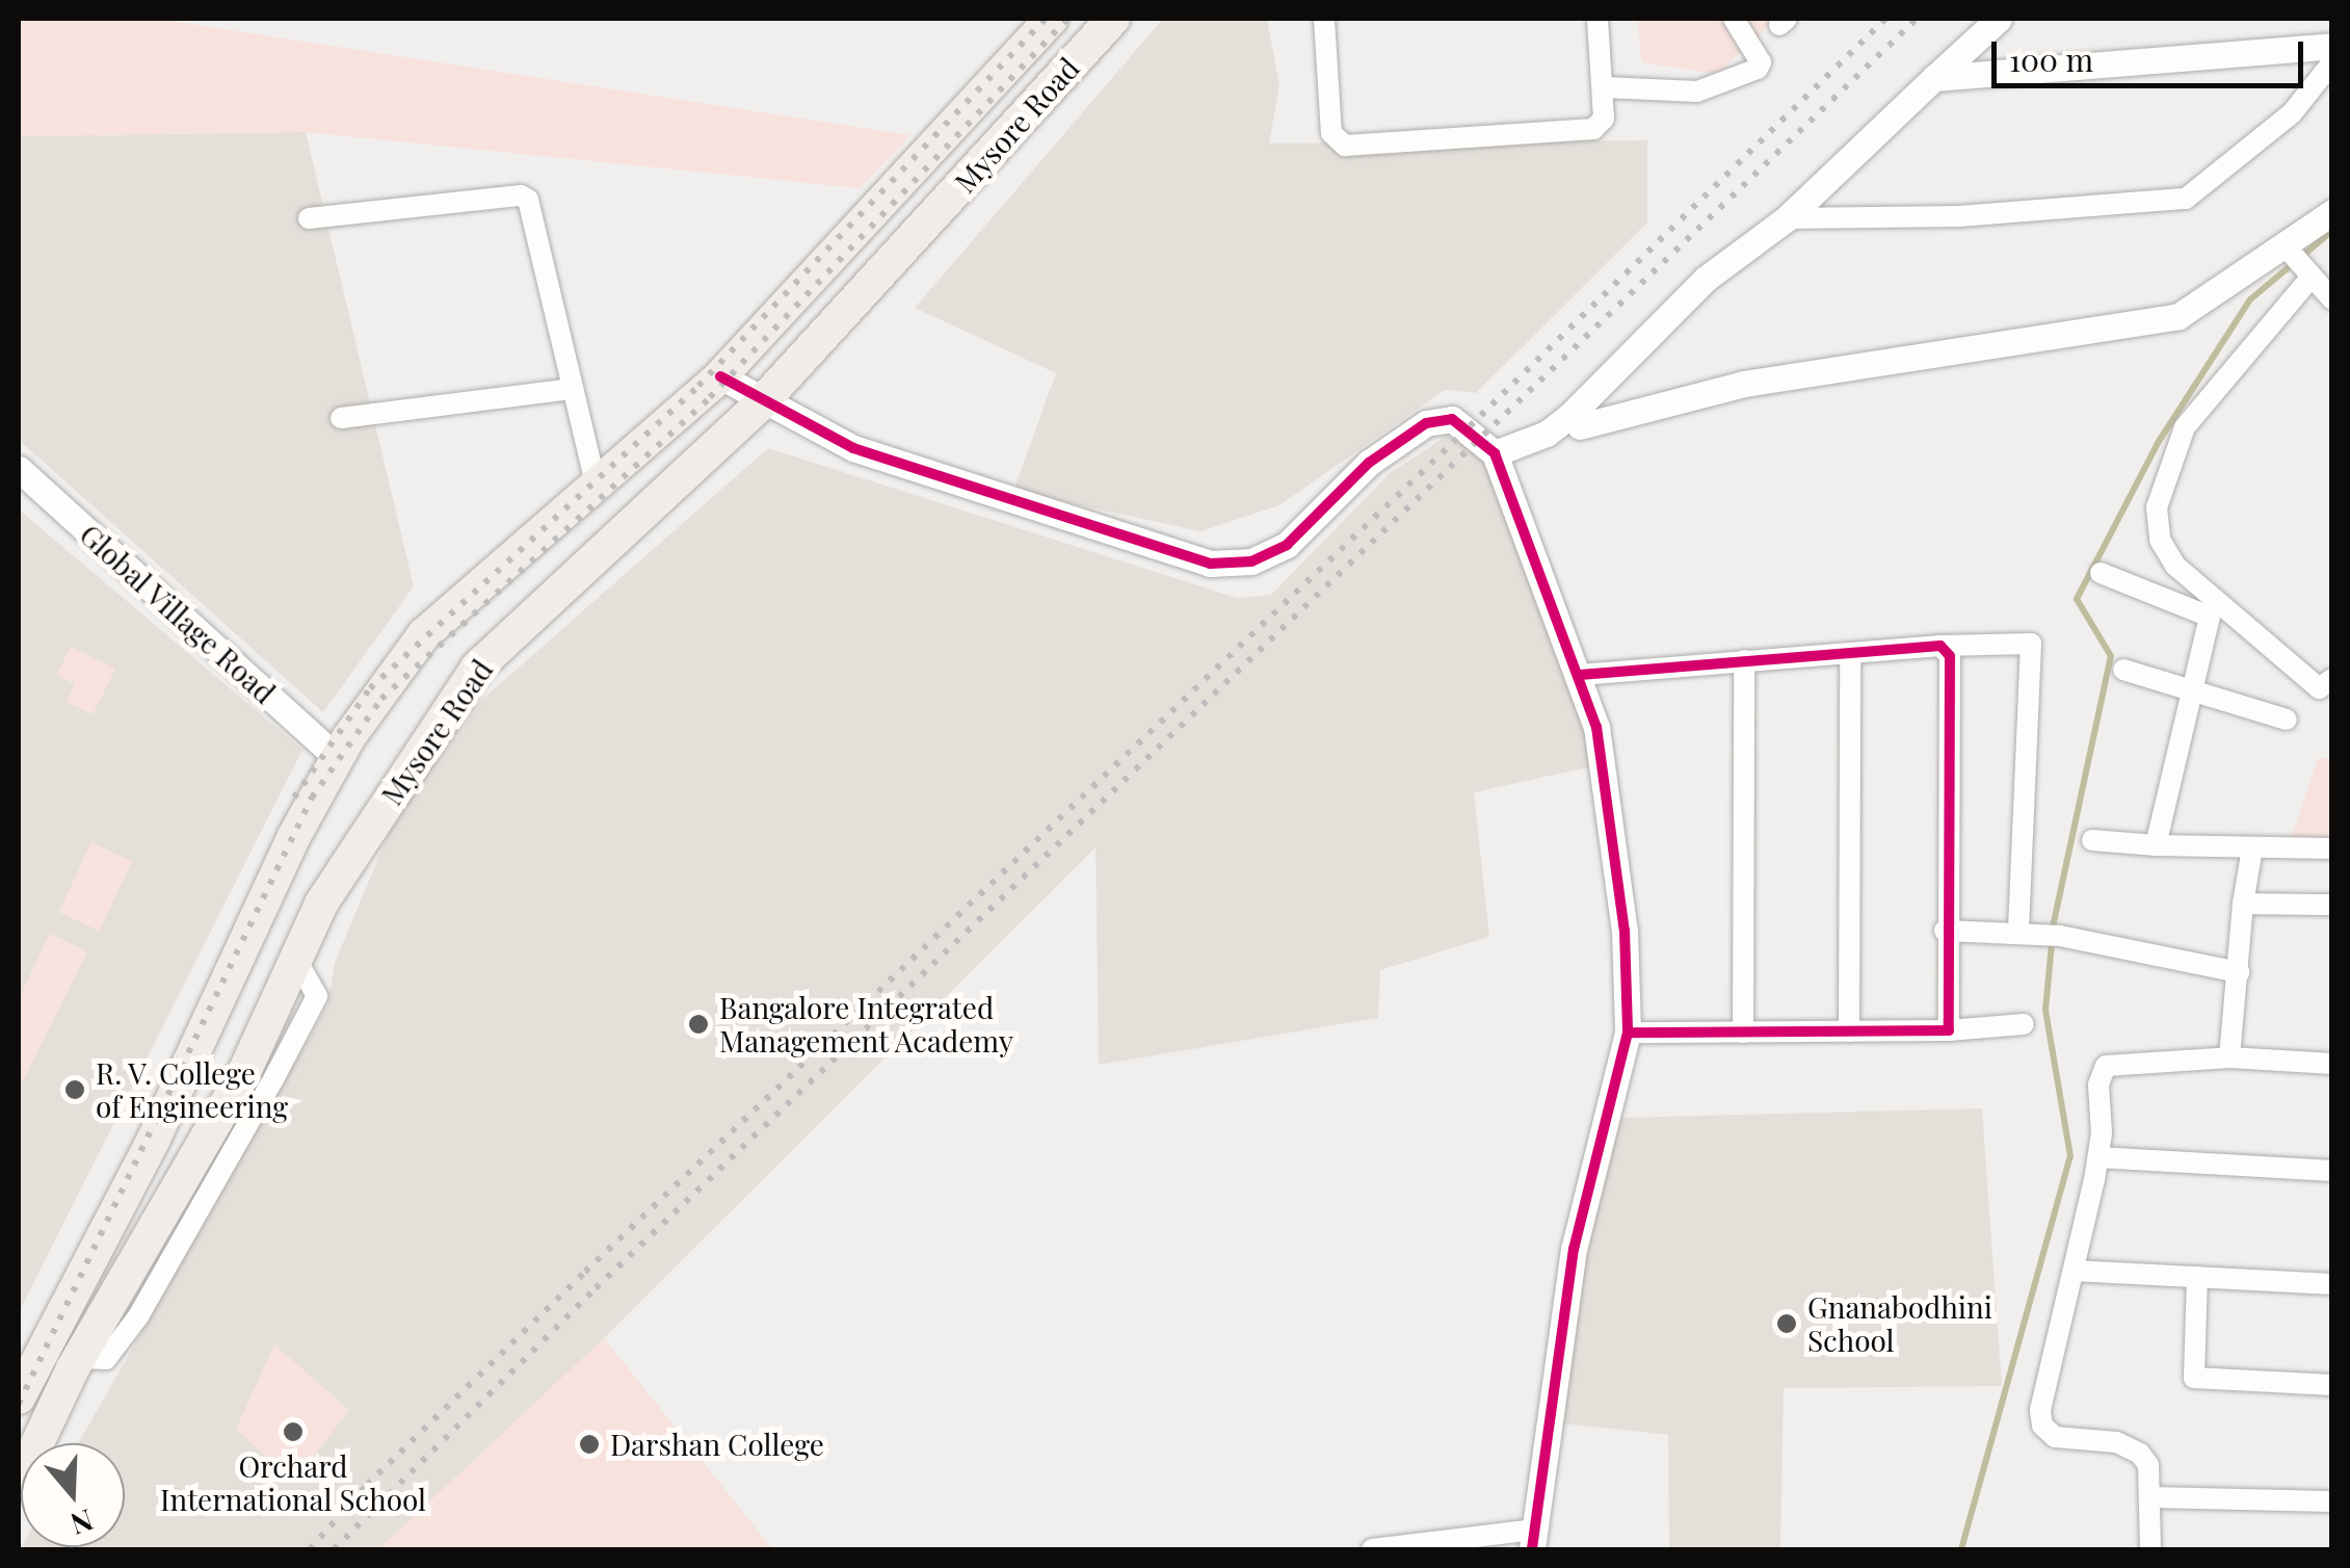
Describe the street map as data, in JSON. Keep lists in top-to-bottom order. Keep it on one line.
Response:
{"streets":{"highway":["Mysore Road"],"street":["Global Village Road"]},"crossings":[["Mysore Road","Global Village Road"]],"places":["Bangalore Integrated Management Academy","R. V. College of Engineering","Gnanabodhini School","Orchard International School","Darshan College"],"scale_bar":"100 m","north":"bottom"}
